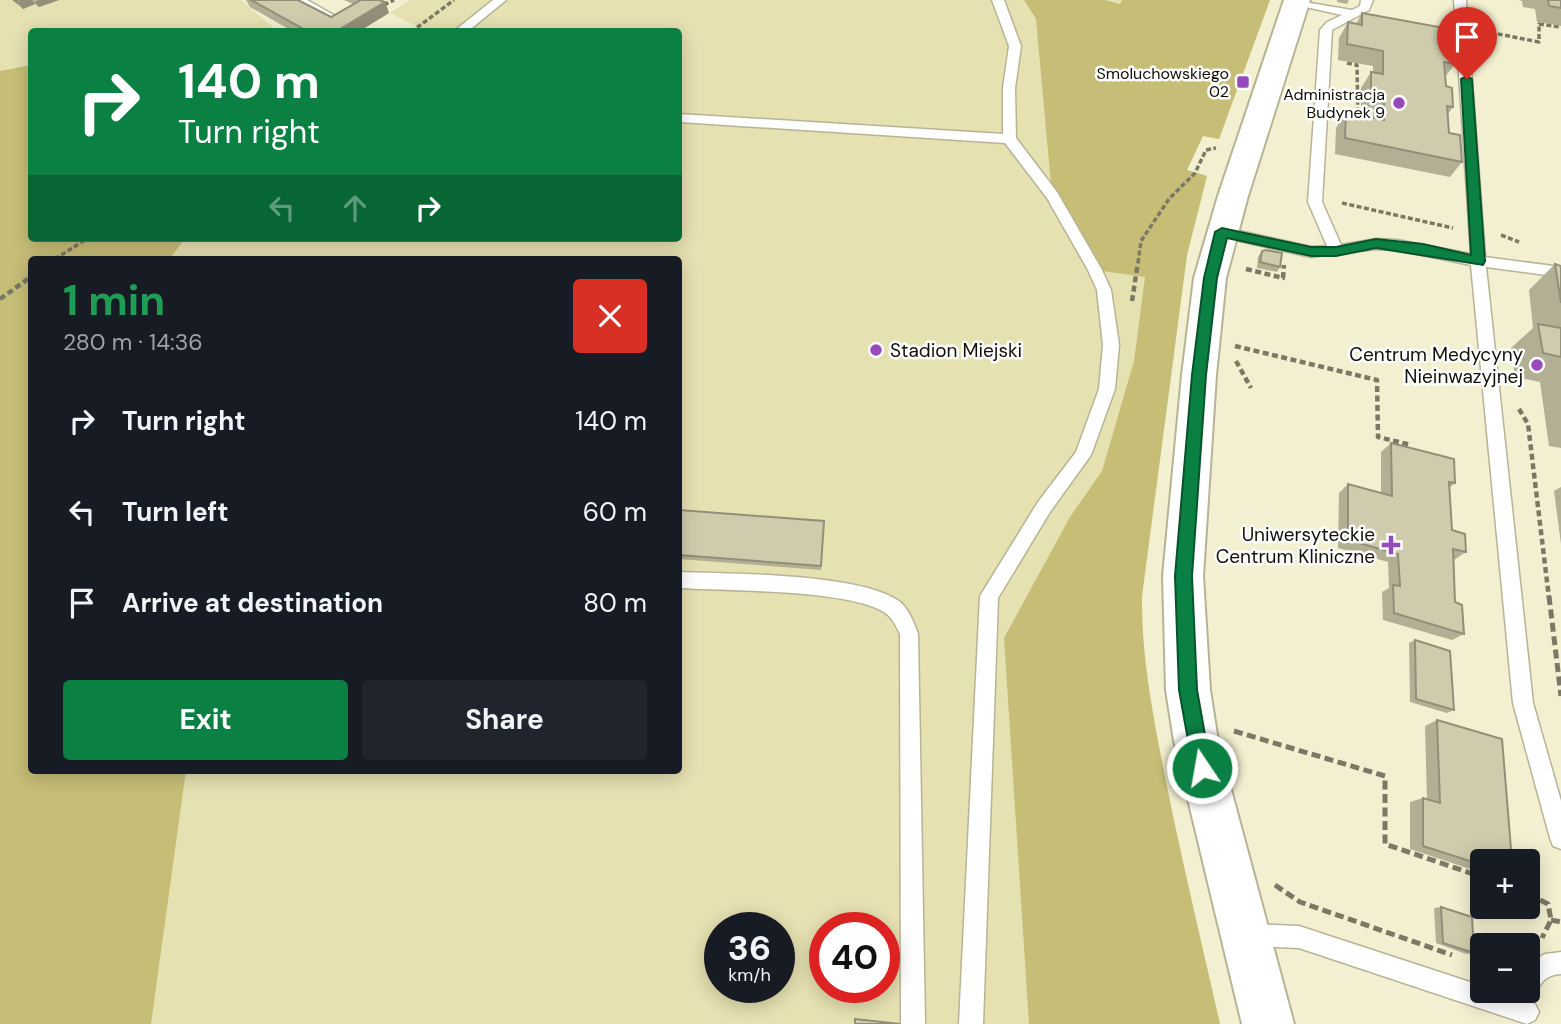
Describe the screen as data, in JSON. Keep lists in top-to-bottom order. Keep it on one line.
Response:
{"places":{"transit":["Smoluchowskiego 02"],"other":["Administracja Budynek 9","Stadion Miejski","Centrum Medycyny Nieinwazyjnej"],"health":["Uniwersyteckie Centrum Kliniczne"]},"page":{"turn":["140 m","Turn right"],"heading":["1 min","280 m · 14:36"],"list":[{"name":"Turn right","value":"140 m"},{"name":"Turn left","value":"60 m"},{"name":"Arrive at destination","value":"80 m"}],"buttons":["Exit","Share"],"map_buttons":["+","−"],"speed":"36 km/h","limit":"40"}}
